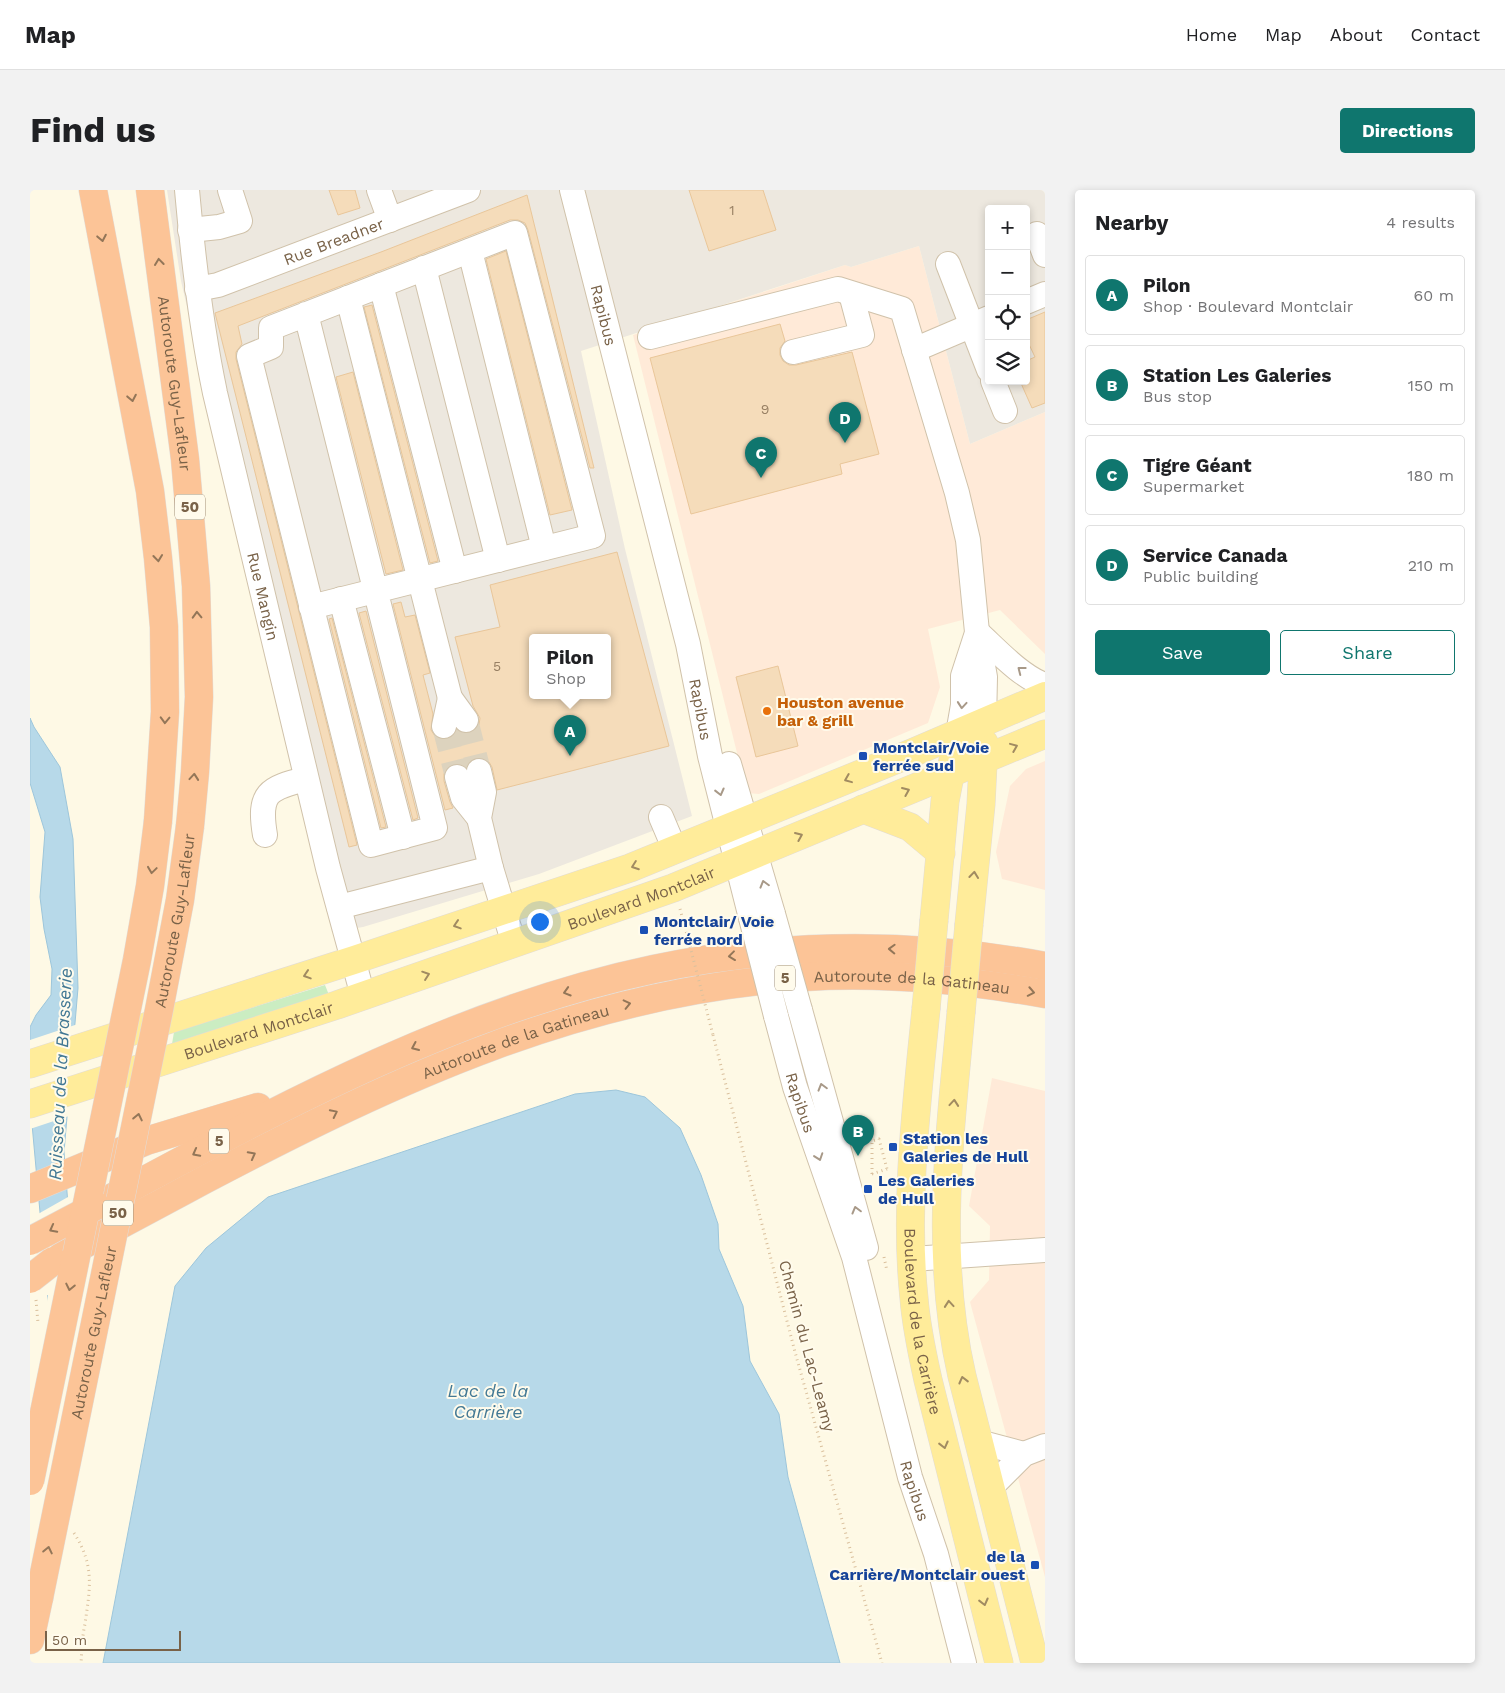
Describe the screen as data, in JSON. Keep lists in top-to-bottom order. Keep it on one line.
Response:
{"streets":{"highway":["Autoroute Guy-Lafleur","50","5","Autoroute de la Gatineau"],"main road":["Boulevard Montclair","Boulevard de la Carrière"],"street":["Rue Breadner","Rapibus","Rue Mangin"],"path":["Chemin du Lac-Leamy"]},"crossings":[["Rue Breadner","Rue Mangin"],["Rapibus","Boulevard Montclair"],["Rue Mangin","Boulevard Montclair"],["Boulevard Montclair","Boulevard de la Carrière"]],"water":["Ruisseau de la Brasserie","Lac de la Carrière"],"places":{"other":["Houston avenue bar & grill"],"transit":["Montclair/Voie ferrée sud","Montclair/ Voie ferrée nord","Station les Galeries de Hull","Les Galeries de Hull","de la Carrière/Montclair ouest"]},"house_numbers":["1","9","5"],"scale_bar":"50 m","page":{"header":"Map","nav":["Home","Map","About","Contact"],"buttons":["Directions",["Save","Share"]],"title":"Find us","heading":["Nearby","4 results"],"map_buttons":["+","−"],"list":[{"mark":"A","name":"Pilon","note":"Shop · Boulevard Montclair","value":"60 m"},{"mark":"B","name":"Station Les Galeries","note":"Bus stop","value":"150 m"},{"mark":"C","name":"Tigre Géant","note":"Supermarket","value":"180 m"},{"mark":"D","name":"Service Canada","note":"Public building","value":"210 m"}],"pins":["D","C","A","B"],"popup":["Pilon","Shop"],"scale":"50 m"}}
